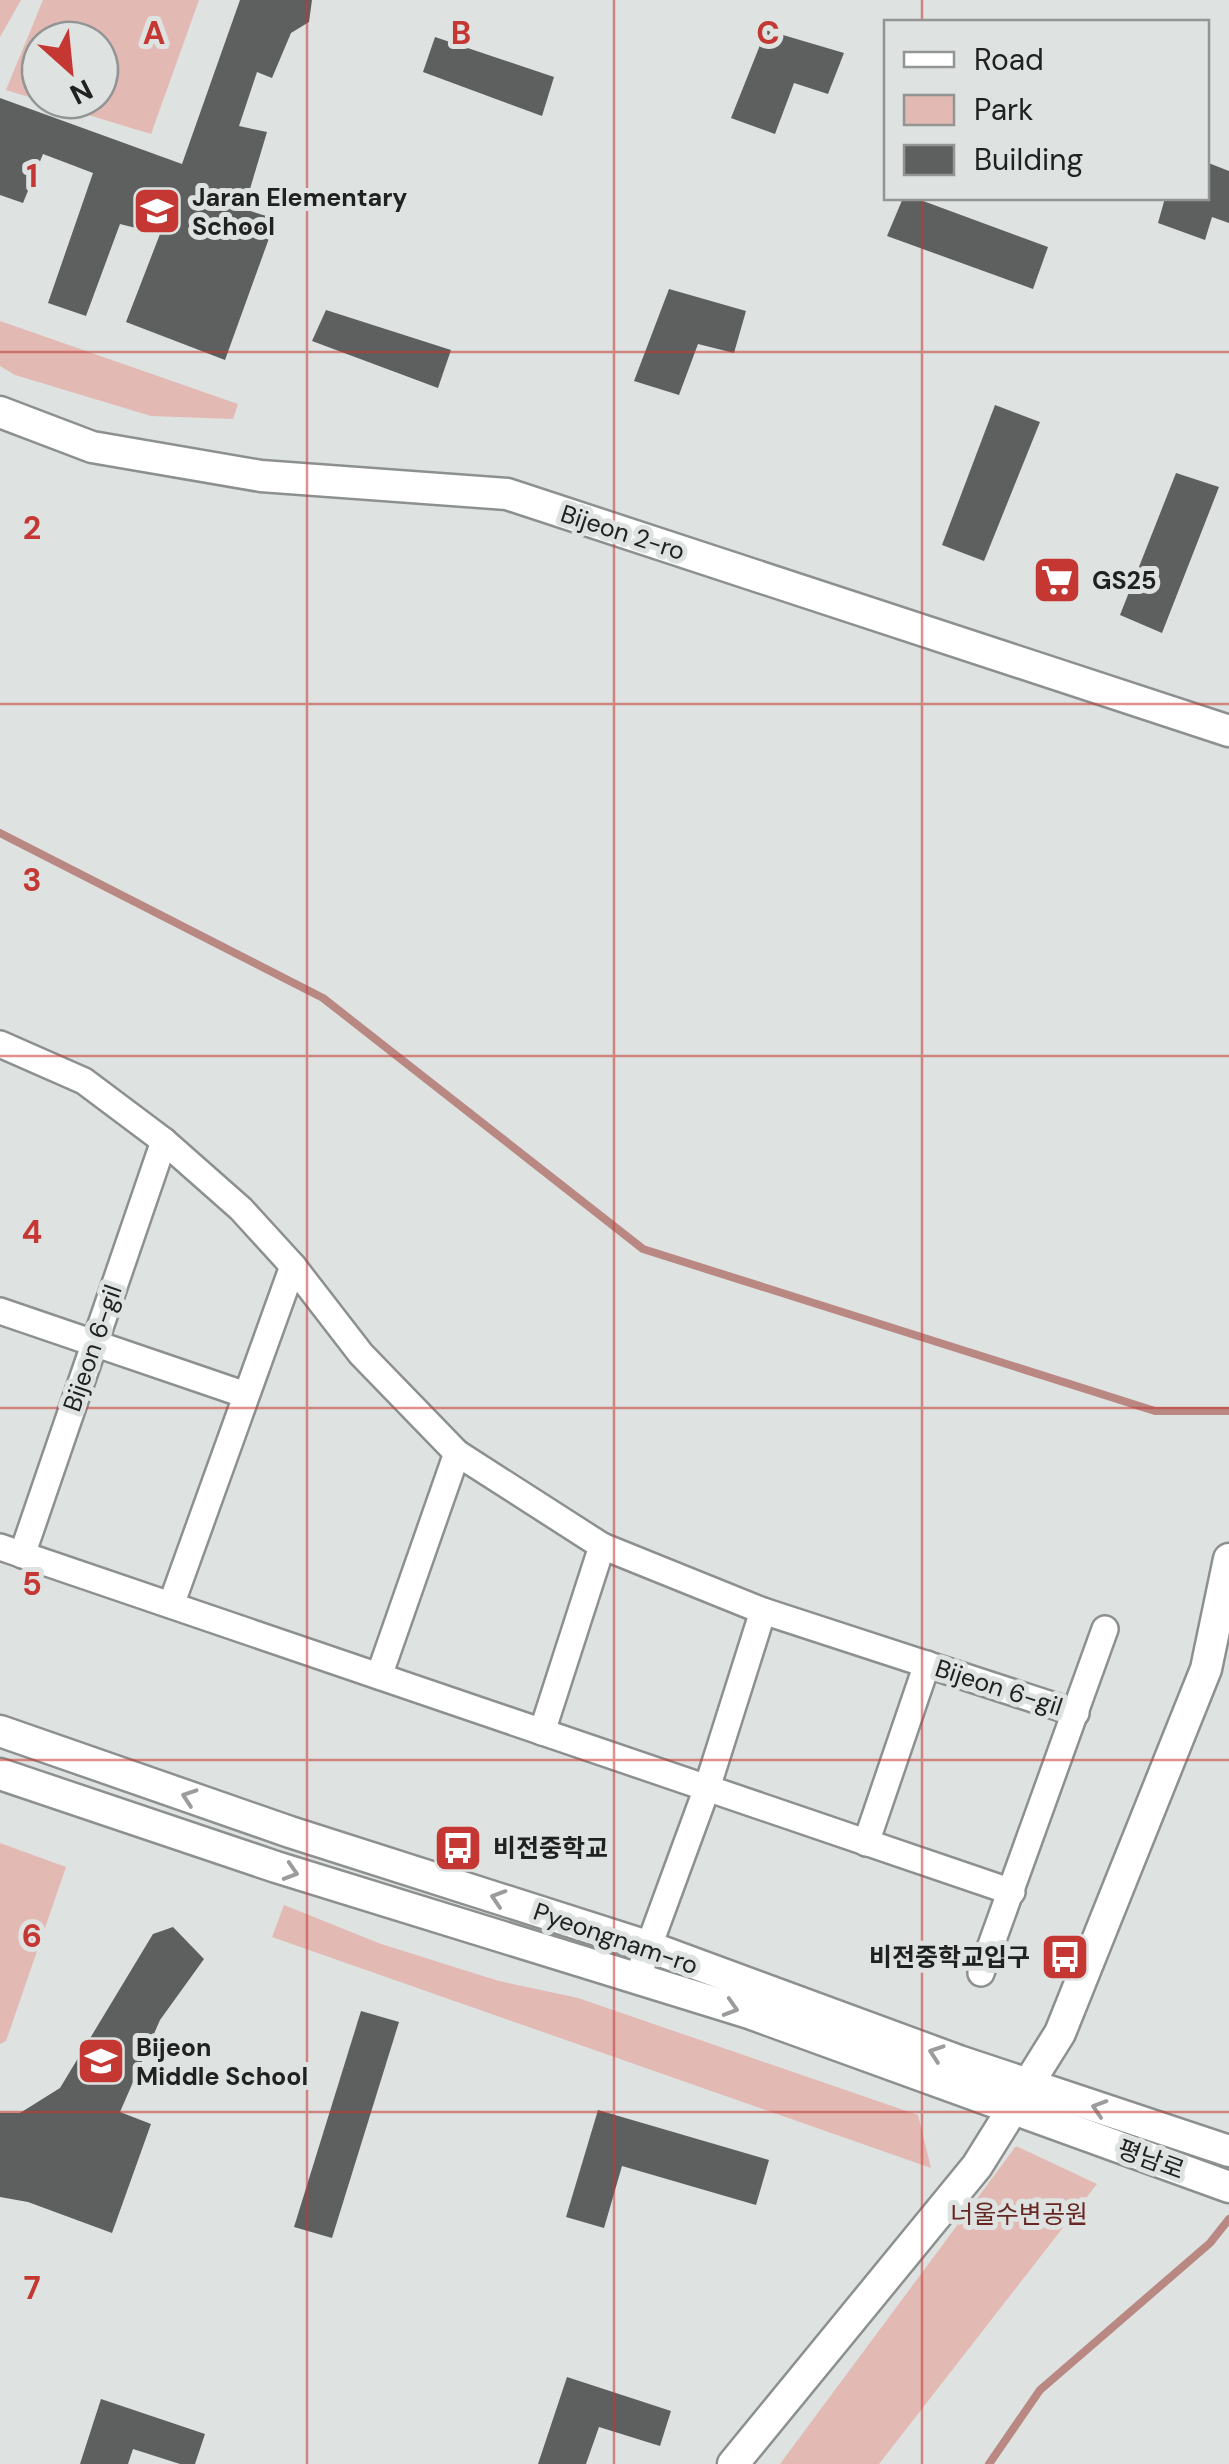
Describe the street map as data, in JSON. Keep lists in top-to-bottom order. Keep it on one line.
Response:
{"streets":{"street":["Bijeon 2-ro","Bijeon 6-gil","Pyeongnam-ro","평남로"]},"crossings":[["Pyeongnam-ro","평남로"]],"parks":["너울수변공원"],"places":{"school or university":["Jaran Elementary School","Bijeon Middle School"],"supermarket":["GS25"],"bus stop":["비전중학교","비전중학교입구"]},"legend":["Road","Park","Building"],"north":"bottom right","grid":{"columns":["A","B","C"],"rows":["1","2","3","4","5","6","7"]}}
